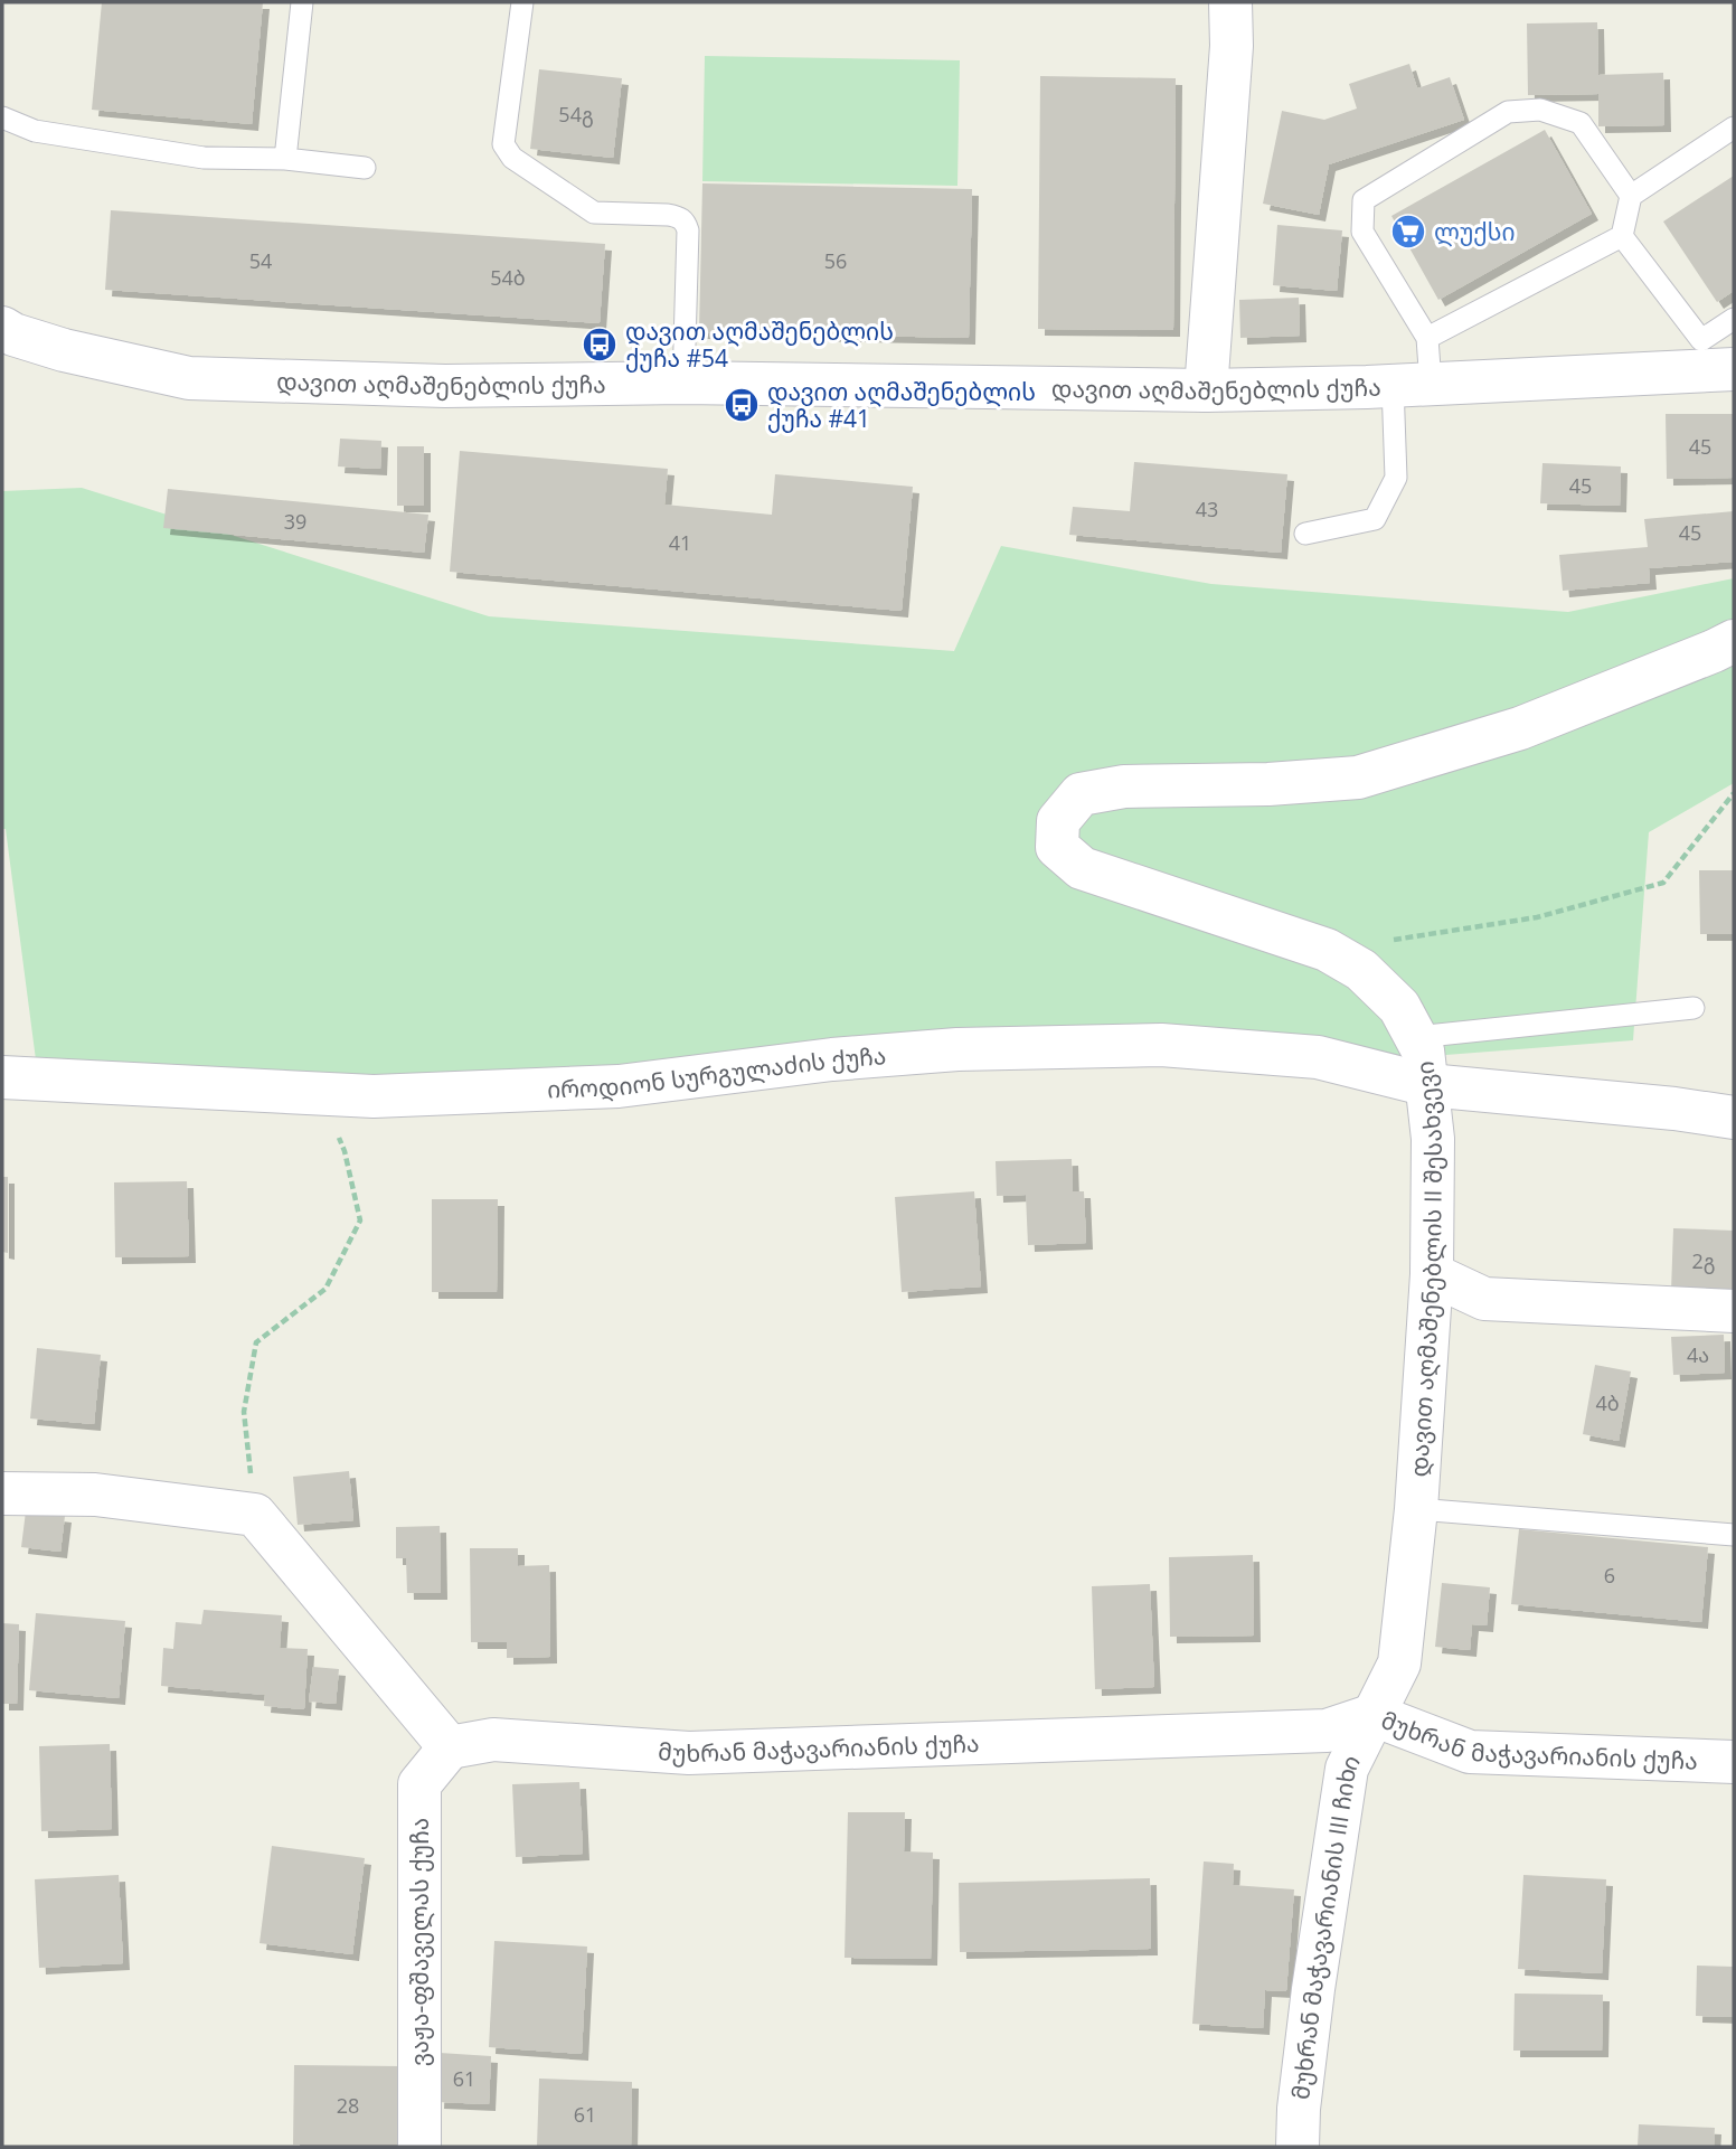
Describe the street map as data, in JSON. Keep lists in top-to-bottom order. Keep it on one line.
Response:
{"streets":{"street":["დავით აღმაშენებლის ქუჩა","იროდიონ სურგულაძის ქუჩა","დავით აღმაშენებლის II შესახვევი","მუხრან მაჭავარიანის ქუჩა","მუხრან მაჭავარიანის III ჩიხი","ვაჟა-ფშაველას ქუჩა"]},"crossings":[["იროდიონ სურგულაძის ქუჩა","დავით აღმაშენებლის II შესახვევი"],["დავით აღმაშენებლის II შესახვევი","მუხრან მაჭავარიანის ქუჩა"],["დავით აღმაშენებლის II შესახვევი","მუხრან მაჭავარიანის III ჩიხი"],["მუხრან მაჭავარიანის ქუჩა","მუხრან მაჭავარიანის III ჩიხი"],["მუხრან მაჭავარიანის ქუჩა","ვაჟა-ფშაველას ქუჩა"]],"places":{"supermarket":["ლუქსი"],"bus stop":["დავით აღმაშენებლის ქუჩა #54","დავით აღმაშენებლის ქუჩა #41"]},"house_numbers":["54გ","54","56","54ბ","45","45","43","39","45","41","2გ","4ა","4ბ","6","61","28","61"]}
